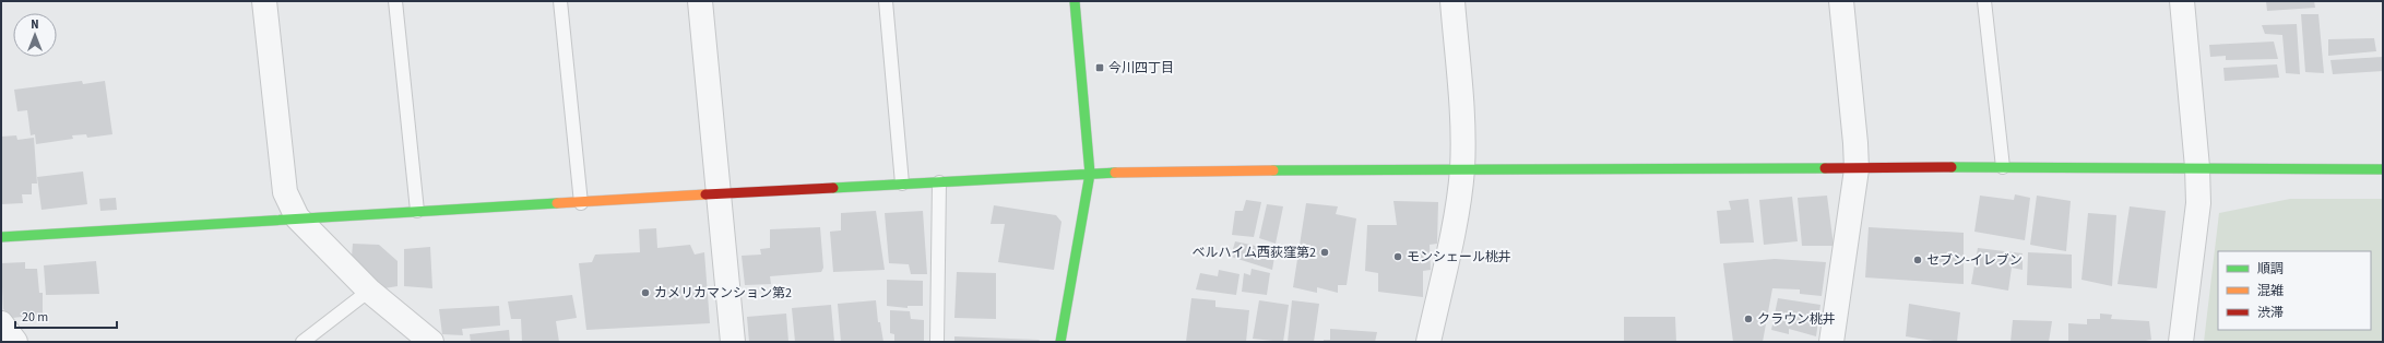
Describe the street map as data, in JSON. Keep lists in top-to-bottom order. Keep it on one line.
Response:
{"places":{"transit":["今川四丁目"],"other":["ベルハイム西荻窪第2","モンシェール桃井","セブン-イレブン","カメリカマンション第2","クラウン桃井"]},"legend":["順調","混雑","渋滞"],"scale_bar":"20 m","north":"top"}
